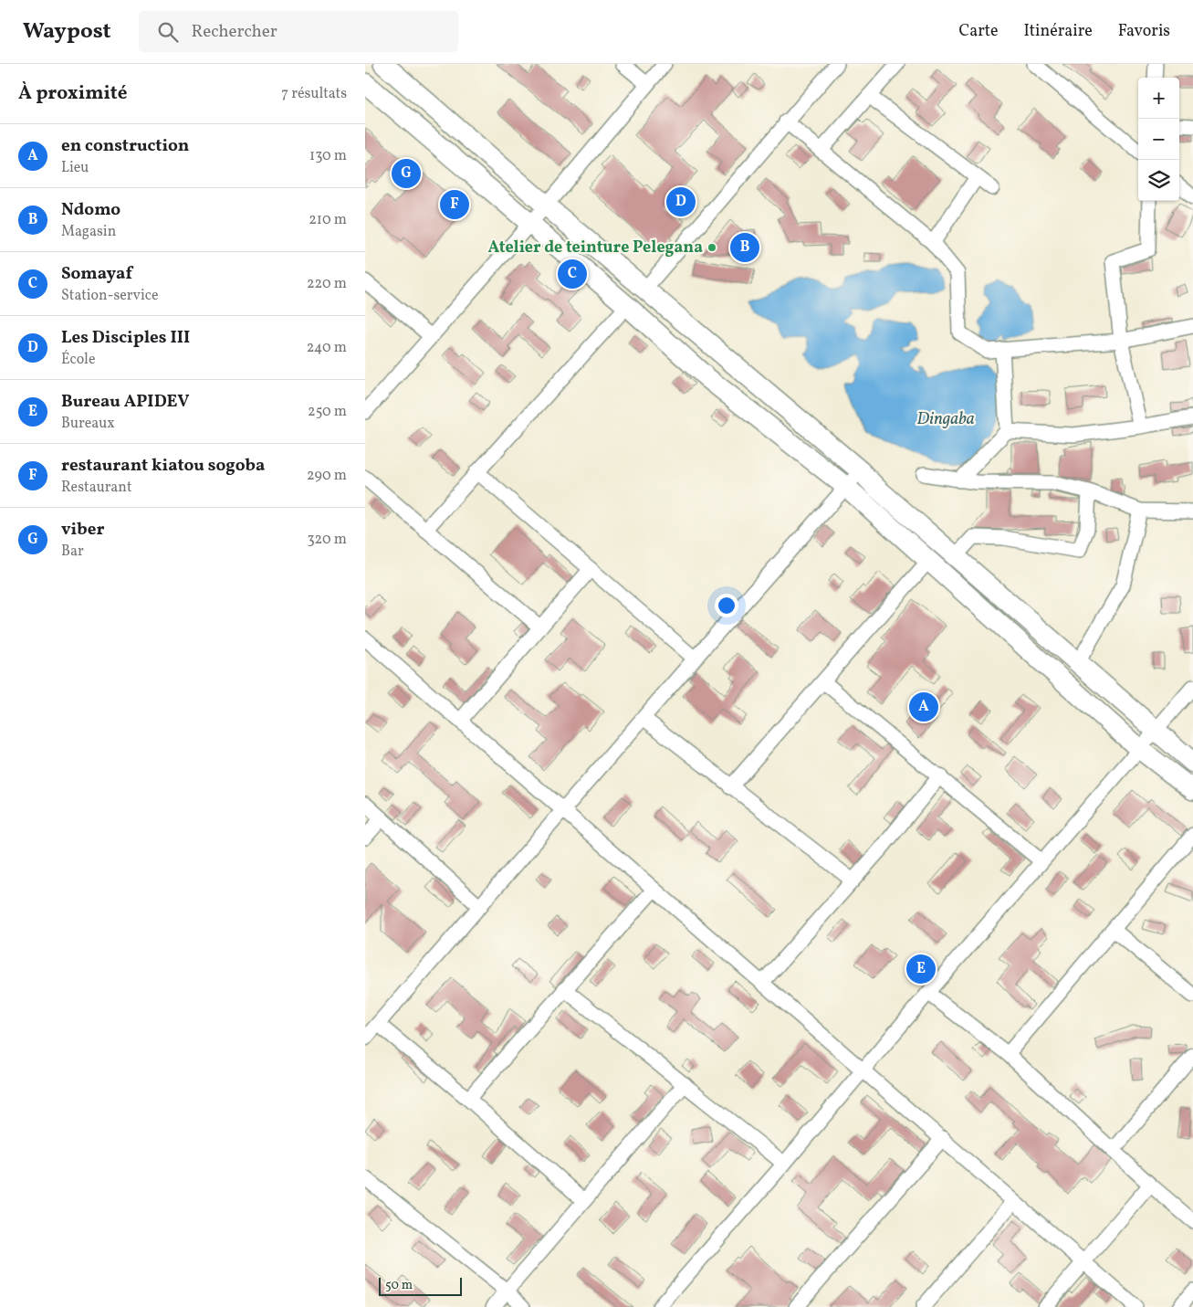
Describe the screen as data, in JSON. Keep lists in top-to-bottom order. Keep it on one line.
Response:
{"water":["Dingaba"],"places":["Atelier de teinture Pelegana"],"scale_bar":"50 m","page":{"header":"Waypost","search":"Rechercher","nav":["Carte","Itinéraire","Favoris"],"heading":["À proximité","7 résultats"],"map_buttons":["+","−"],"list":[{"mark":"A","name":"en construction","note":"Lieu","value":"130 m"},{"mark":"B","name":"Ndomo","note":"Magasin","value":"210 m"},{"mark":"C","name":"Somayaf","note":"Station-service","value":"220 m"},{"mark":"D","name":"Les Disciples III","note":"École","value":"240 m"},{"mark":"E","name":"Bureau APIDEV","note":"Bureaux","value":"250 m"},{"mark":"F","name":"restaurant kiatou sogoba","note":"Restaurant","value":"290 m"},{"mark":"G","name":"viber","note":"Bar","value":"320 m"}],"pins":["G","D","F","B","C","A","E"],"scale":"50 m"}}
